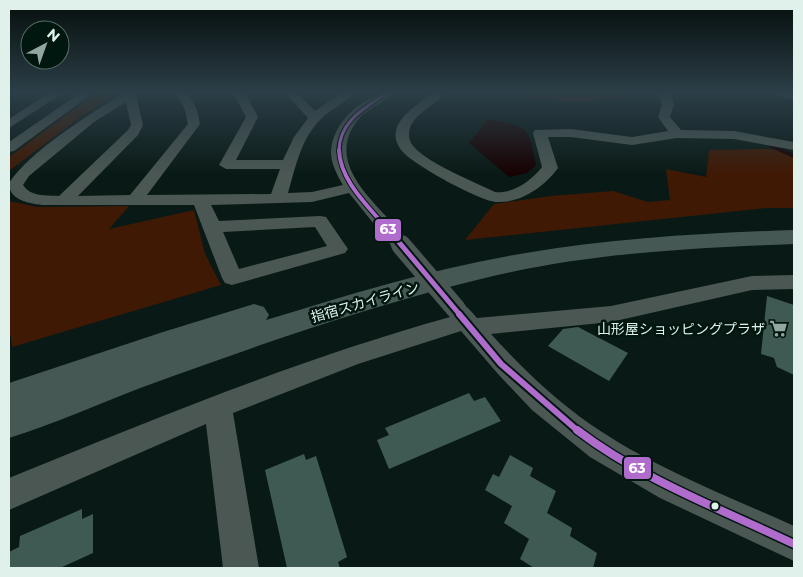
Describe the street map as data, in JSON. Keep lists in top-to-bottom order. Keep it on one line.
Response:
{"streets":{"main road":["指宿スカイライン"]},"places":{"supermarket":["山形屋ショッピングプラザ"]},"lines":["transit line 63"],"north":"top right"}
